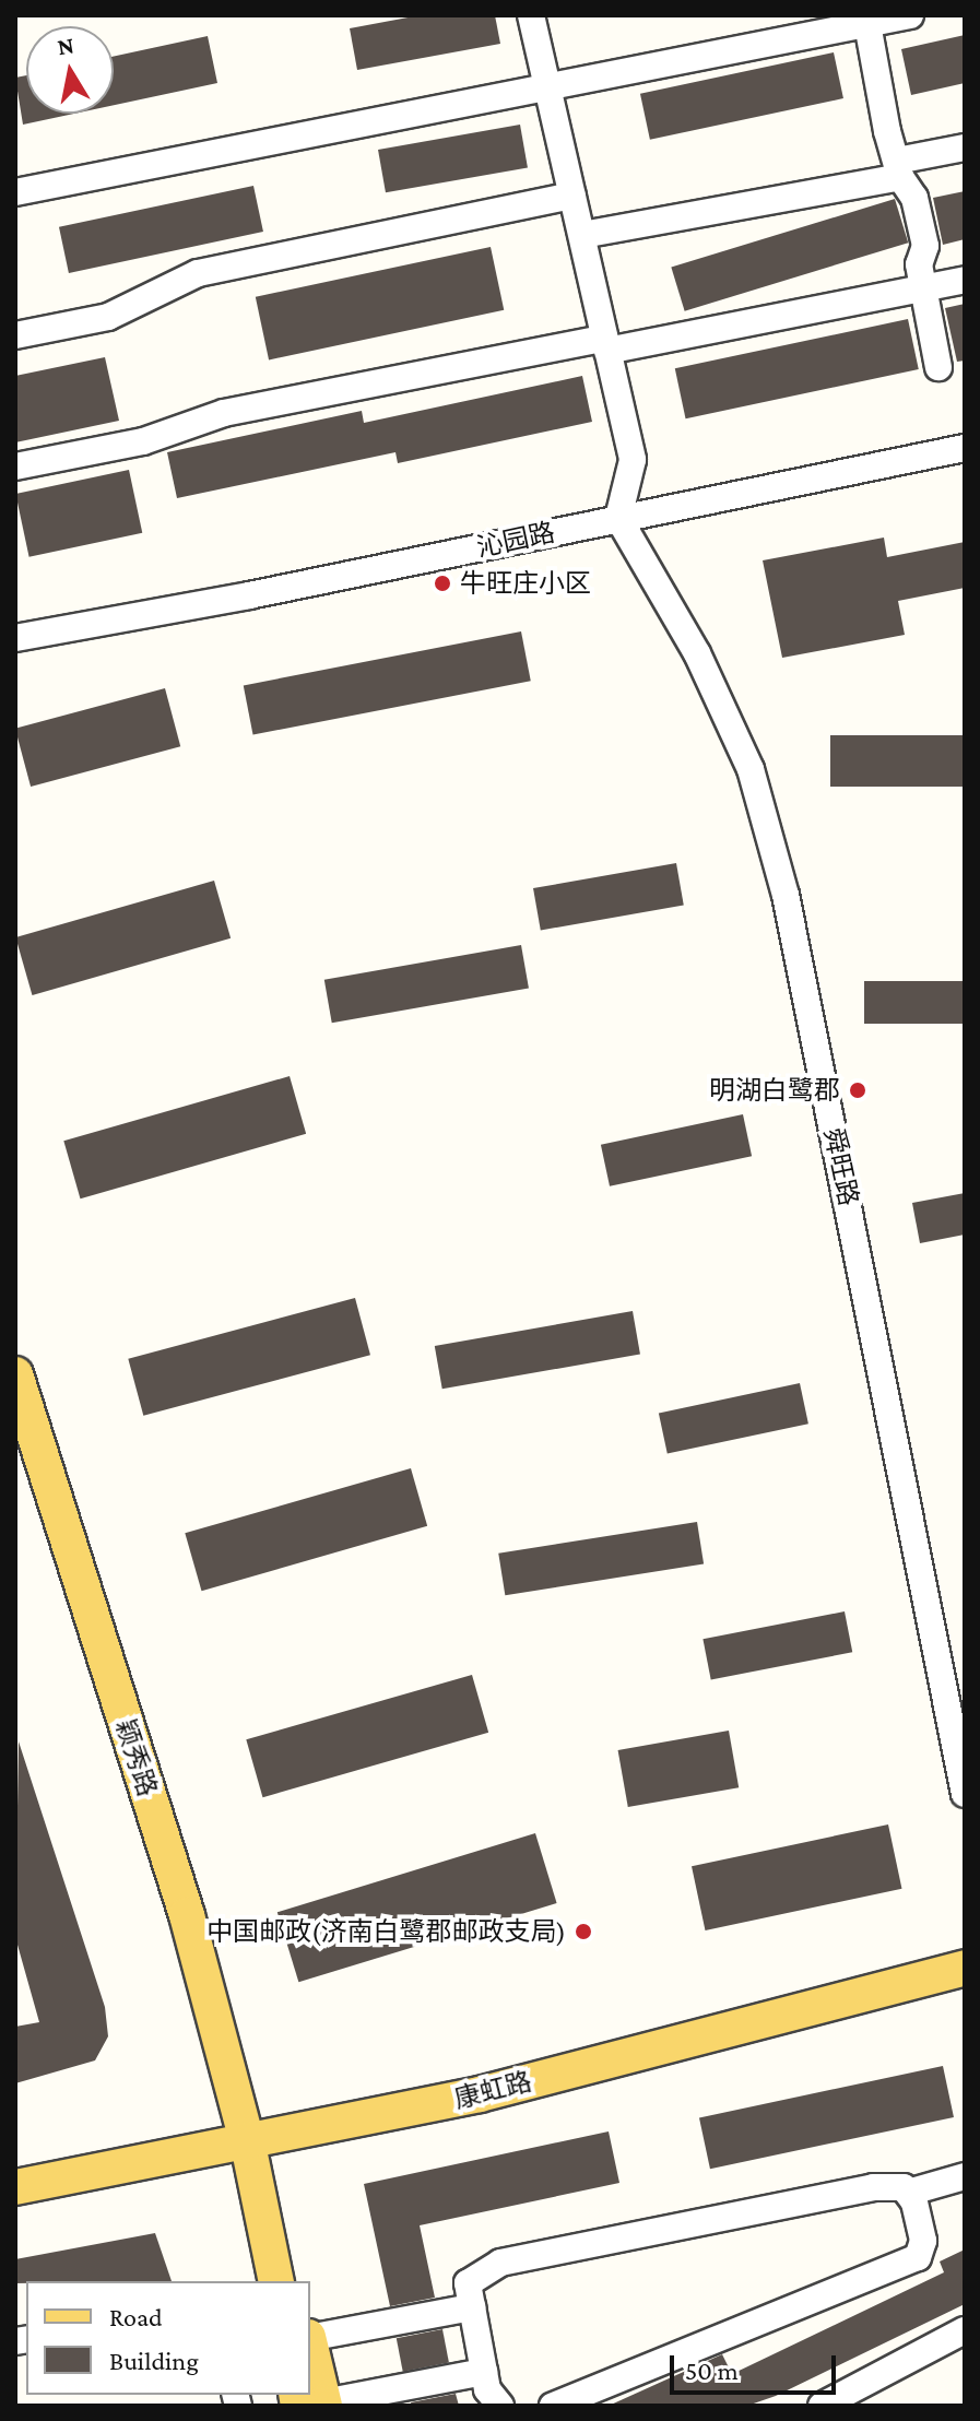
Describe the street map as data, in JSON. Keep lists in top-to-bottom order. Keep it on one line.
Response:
{"streets":{"main road":["颖秀路","康虹路"],"street":["沁园路","舜旺路"]},"crossings":[["沁园路","舜旺路"],["颖秀路","康虹路"]],"places":["牛旺庄小区","明湖白鹭郡","中国邮政(济南白鹭郡邮政支局)"],"legend":["Road","Building"],"scale_bar":"50 m","north":"top"}
